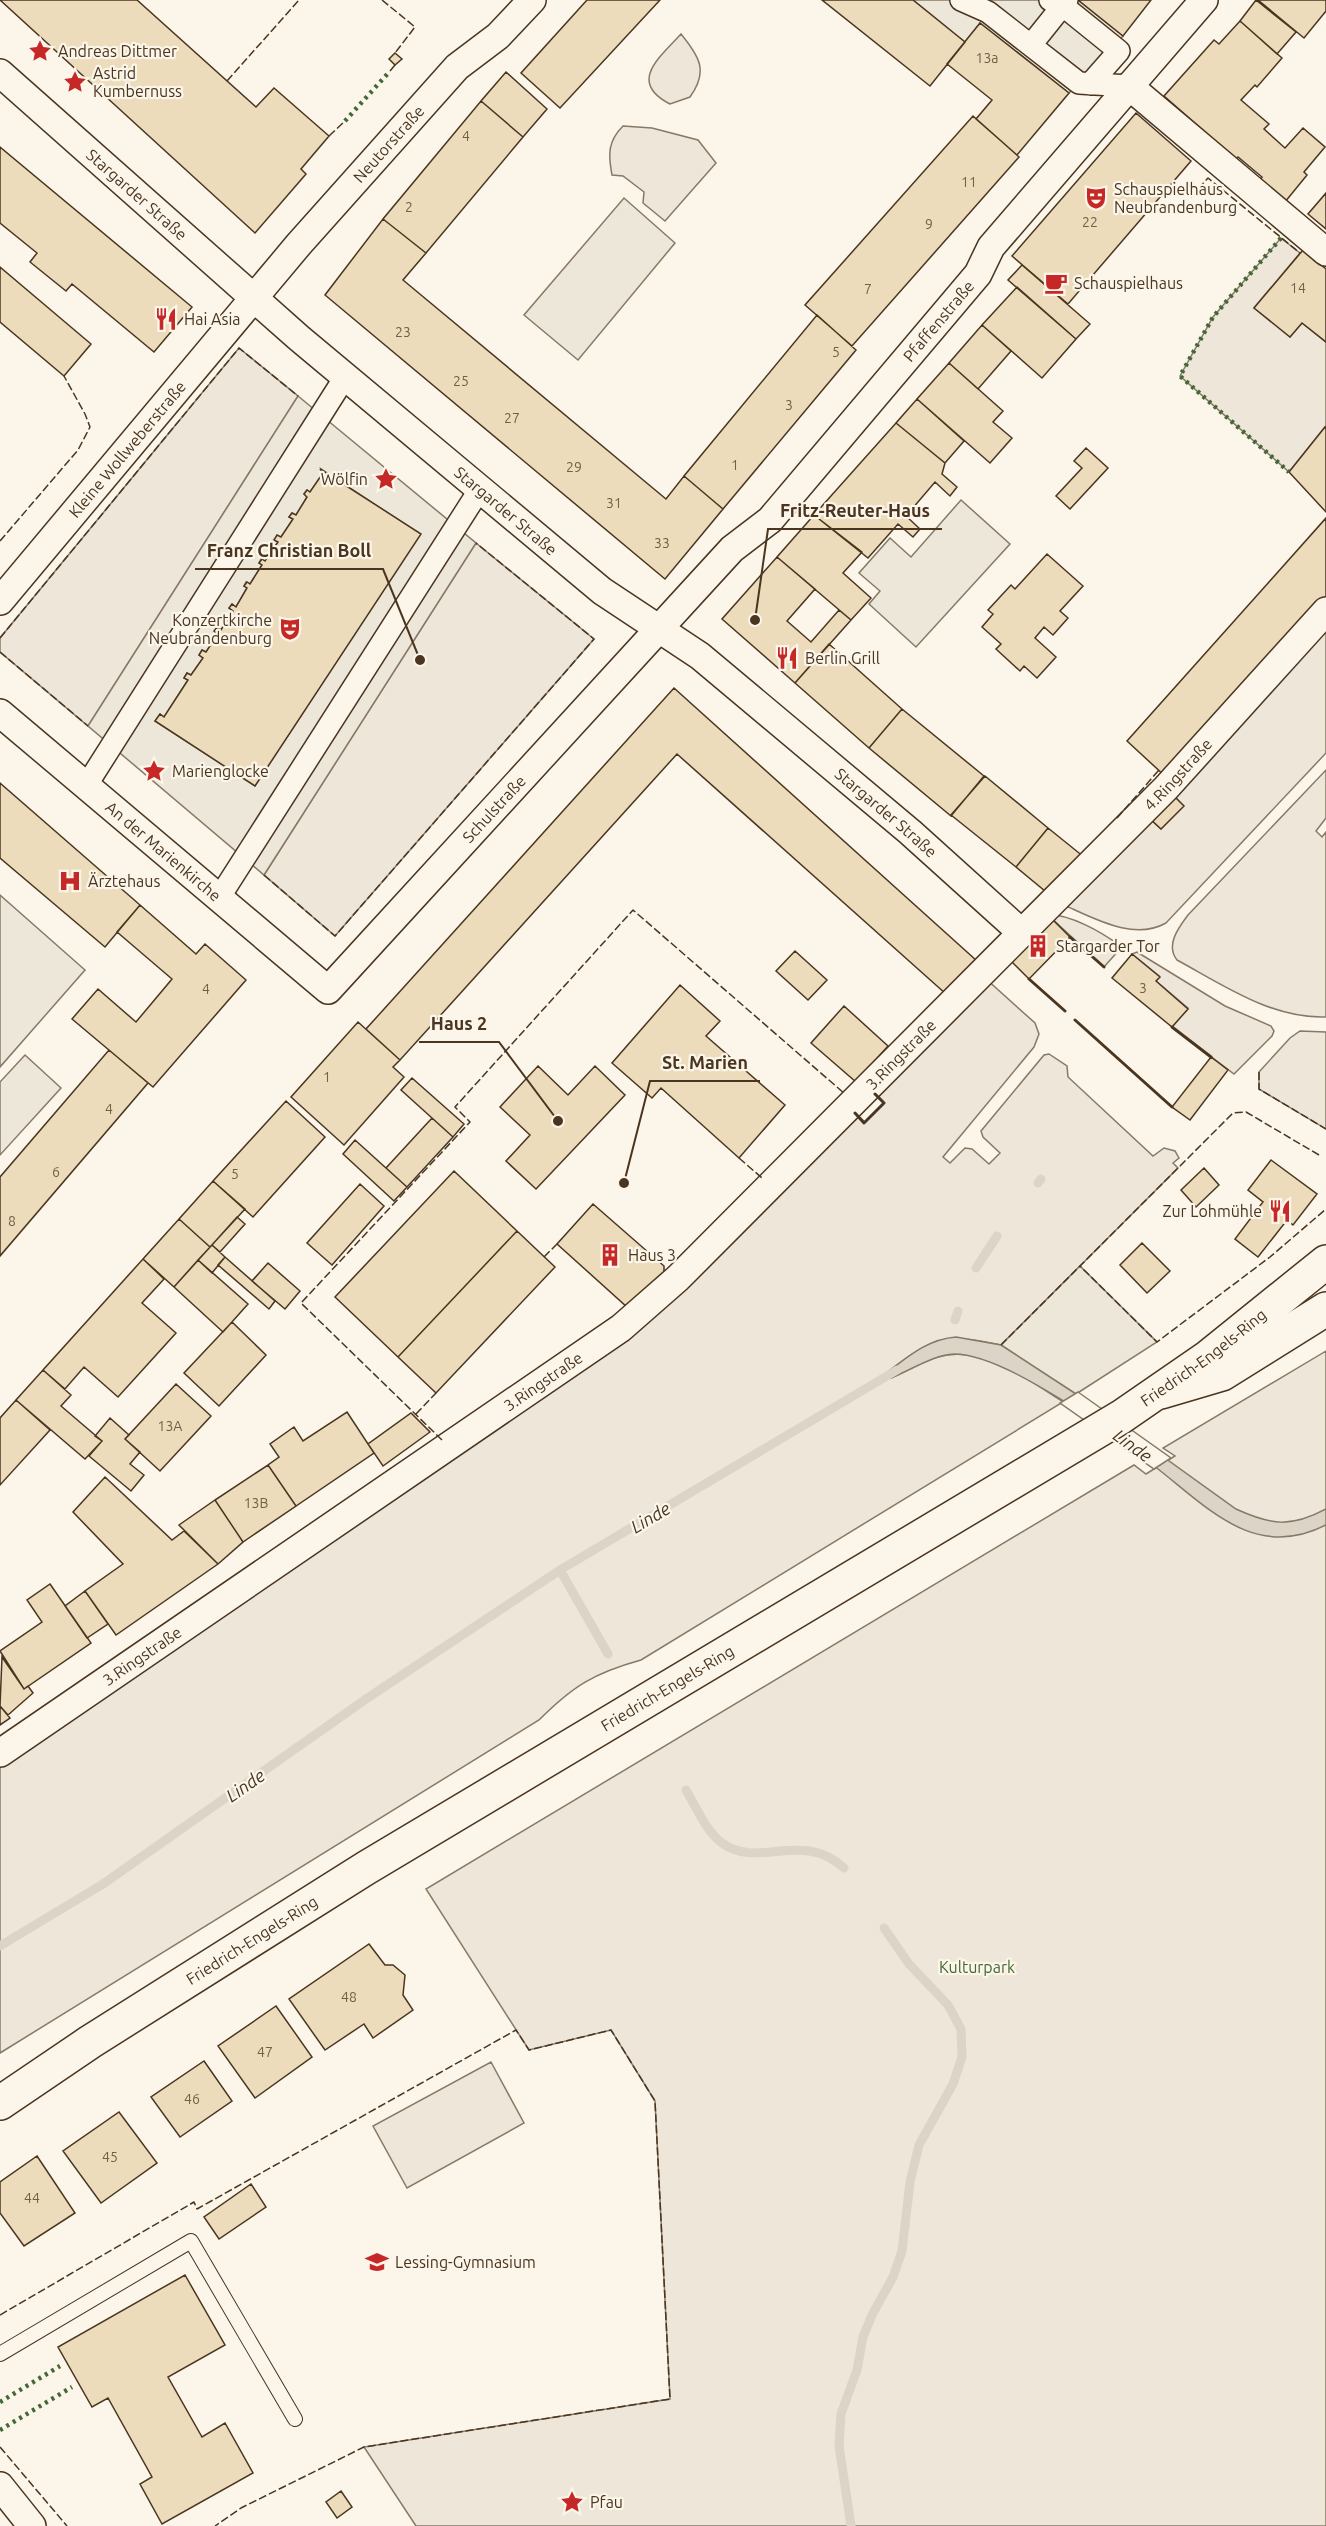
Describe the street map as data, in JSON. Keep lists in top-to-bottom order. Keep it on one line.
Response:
{"streets":{"main road":["Friedrich-Engels-Ring"],"street":["Neutorstraße","Stargarder Straße","Pfaffenstraße","Kleine Wollweberstraße","4.Ringstraße","Schulstraße","An der Marienkirche","3.Ringstraße"]},"crossings":[["Neutorstraße","Stargarder Straße"],["Neutorstraße","Kleine Wollweberstraße"],["Stargarder Straße","Pfaffenstraße"],["Stargarder Straße","Kleine Wollweberstraße"],["Stargarder Straße","4.Ringstraße"],["Stargarder Straße","Schulstraße"],["Stargarder Straße","3.Ringstraße"],["Pfaffenstraße","Schulstraße"],["4.Ringstraße","3.Ringstraße"],["Schulstraße","An der Marienkirche"]],"water":["Linde"],"parks":["Kulturpark"],"places":{"place":["Andreas Dittmer","Astrid Kumbernuss","Wölfin","Marienglocke","Pfau"],"theatre":["Schauspielhaus Neubrandenburg","Konzertkirche Neubrandenburg"],"cafe":["Schauspielhaus"],"restaurant":["Hai Asia","Berlin Grill","Zur Lohmühle"],"other":["Fritz-Reuter-Haus","Franz Christian Boll","Haus 2","St. Marien"],"hospital":["Ärztehaus"],"building":["Stargarder Tor","Haus 3"],"school or university":["Lessing-Gymnasium"]},"house_numbers":["13a","4","11","2","22","9","14","7","23","5","25","3","27","1","29","31","33","3","4","1","4","6","5","8","13A","13B","48","47","46","45","44"]}
